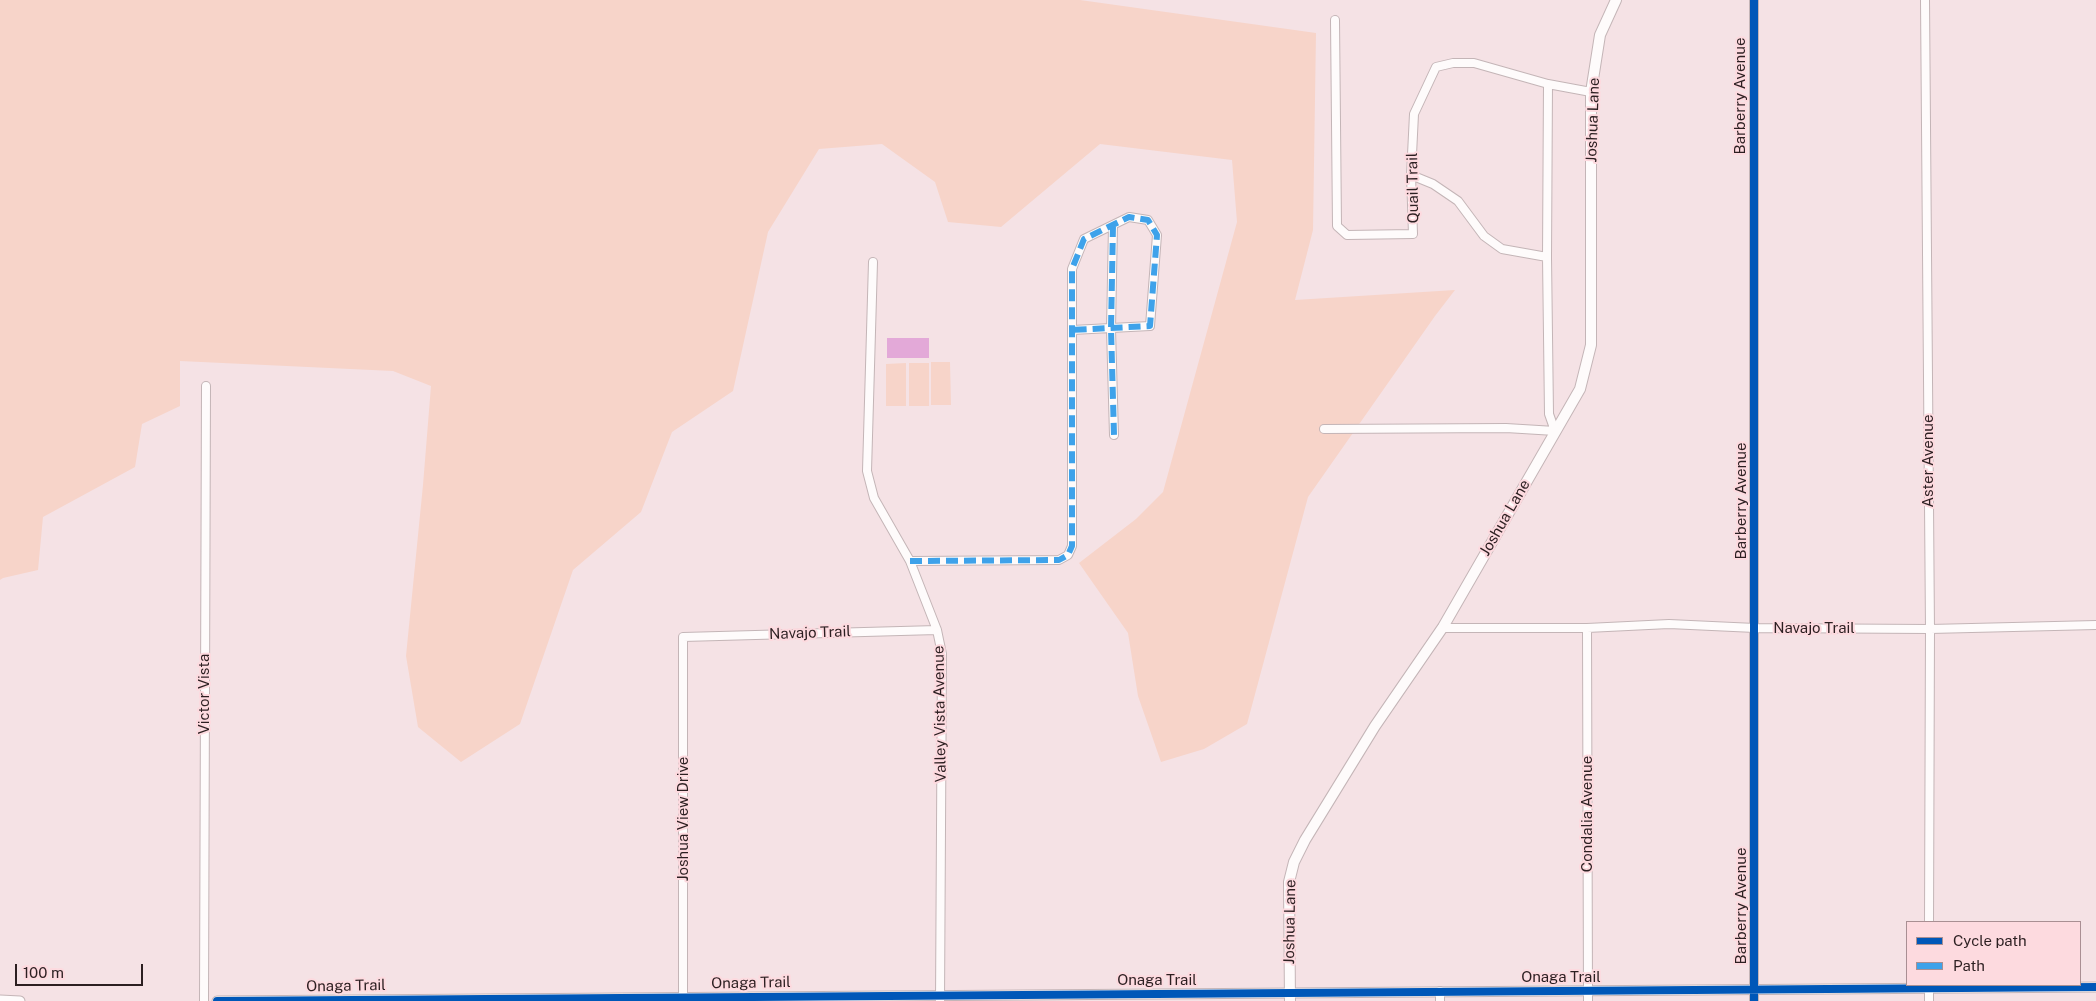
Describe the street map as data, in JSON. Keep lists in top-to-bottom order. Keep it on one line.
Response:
{"streets":{"main road":["Joshua Lane"],"street":["Barberry Avenue","Quail Trail","Aster Avenue","Navajo Trail","Victor Vista","Valley Vista Avenue","Condalia Avenue","Joshua View Drive","Onaga Trail"]},"crossings":[["Barberry Avenue","Navajo Trail"],["Barberry Avenue","Onaga Trail"],["Joshua Lane","Navajo Trail"],["Joshua Lane","Onaga Trail"],["Aster Avenue","Navajo Trail"],["Navajo Trail","Valley Vista Avenue"],["Navajo Trail","Condalia Avenue"],["Navajo Trail","Joshua View Drive"],["Valley Vista Avenue","Onaga Trail"],["Condalia Avenue","Onaga Trail"],["Joshua View Drive","Onaga Trail"]],"legend":["Cycle path","Path"],"scale_bar":"100 m"}
